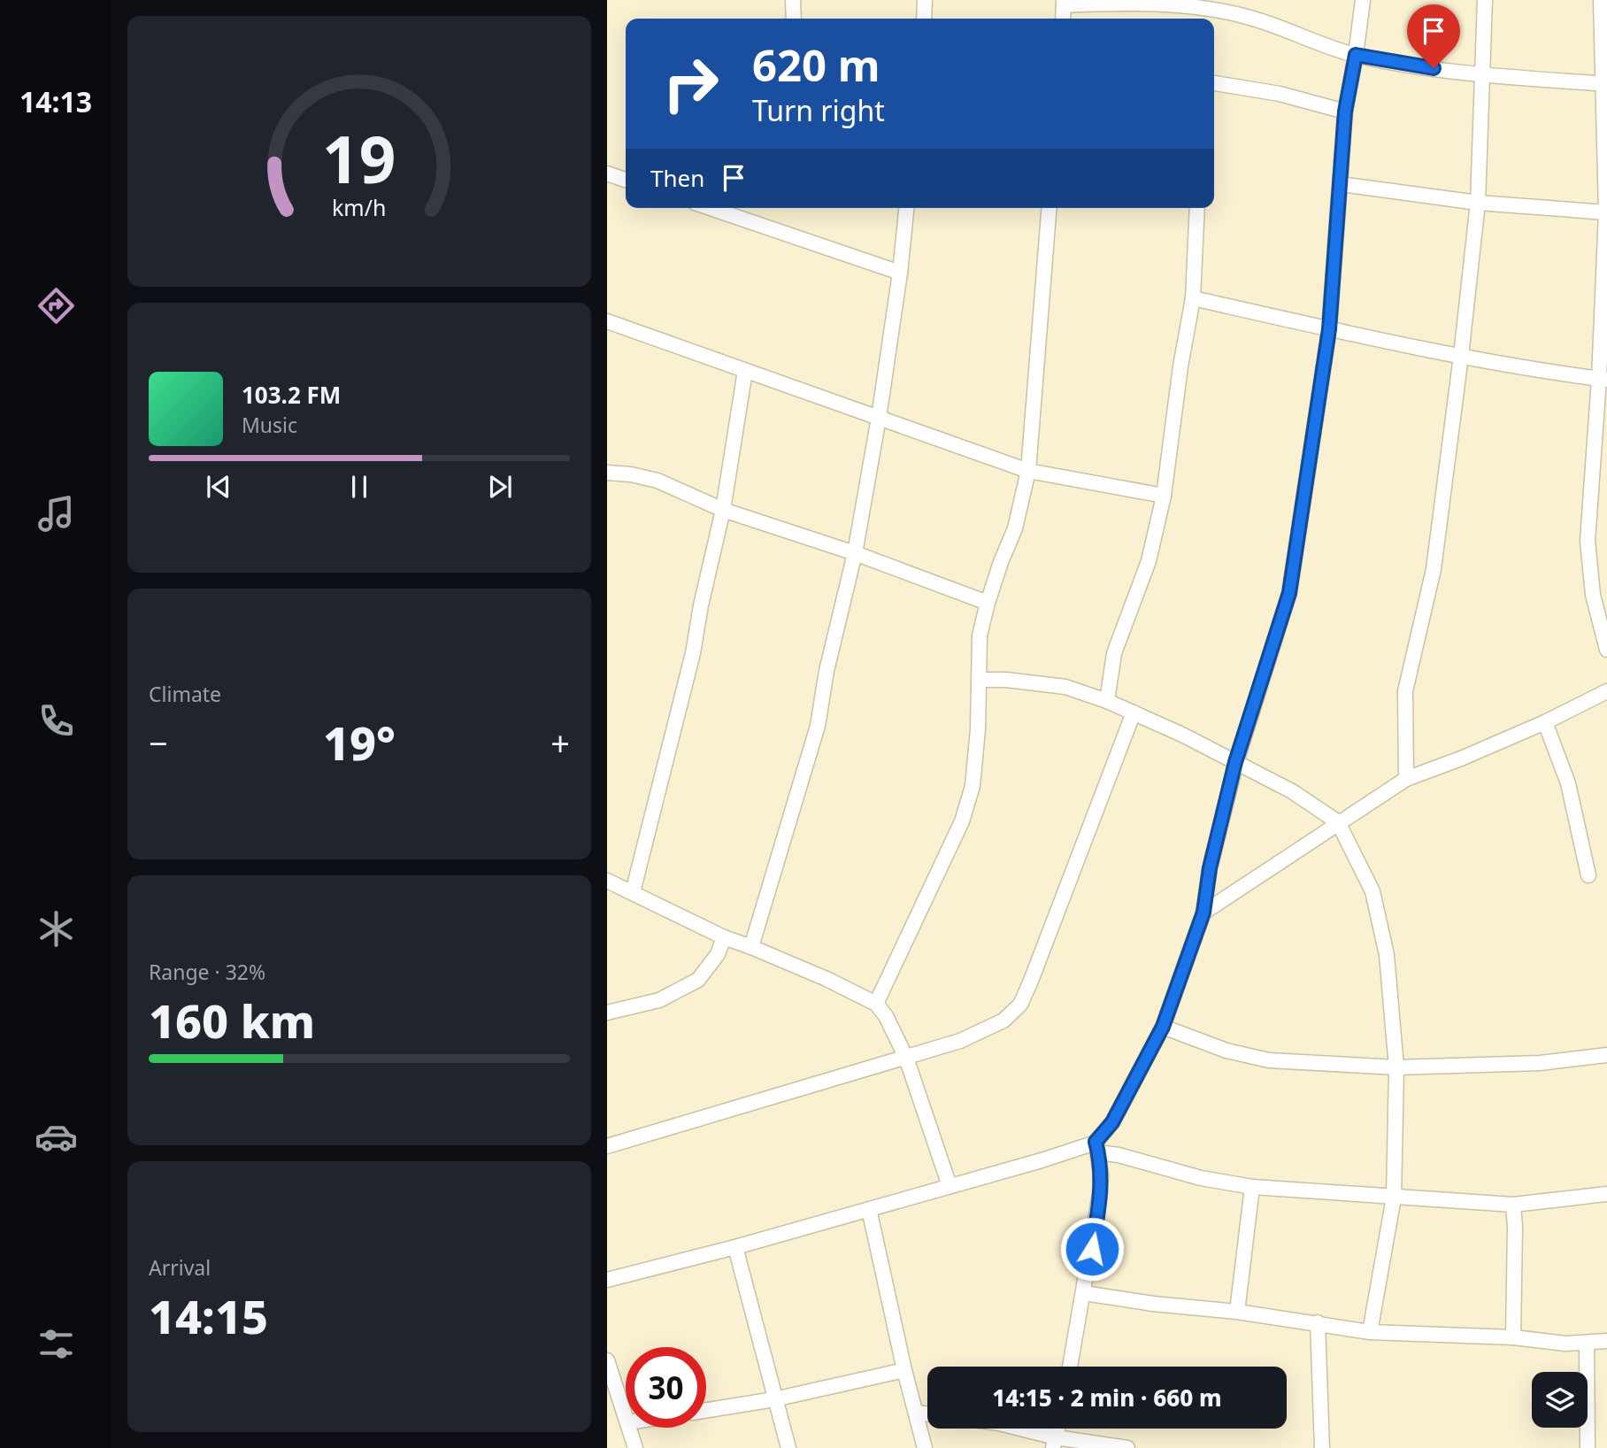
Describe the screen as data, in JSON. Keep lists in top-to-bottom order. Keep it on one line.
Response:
{"page":{"tabs":"14:13","turn":["620 m","Turn right"],"then":"Then","song":["103.2 FM","Music"],"tile":["Climate",["Range · 32%","160 km"],["Arrival","14:15"]],"heat":["−","19°","+"],"limit":"30","trip":"14:15 · 2 min · 660 m","gauge":["19","km/h"]}}
